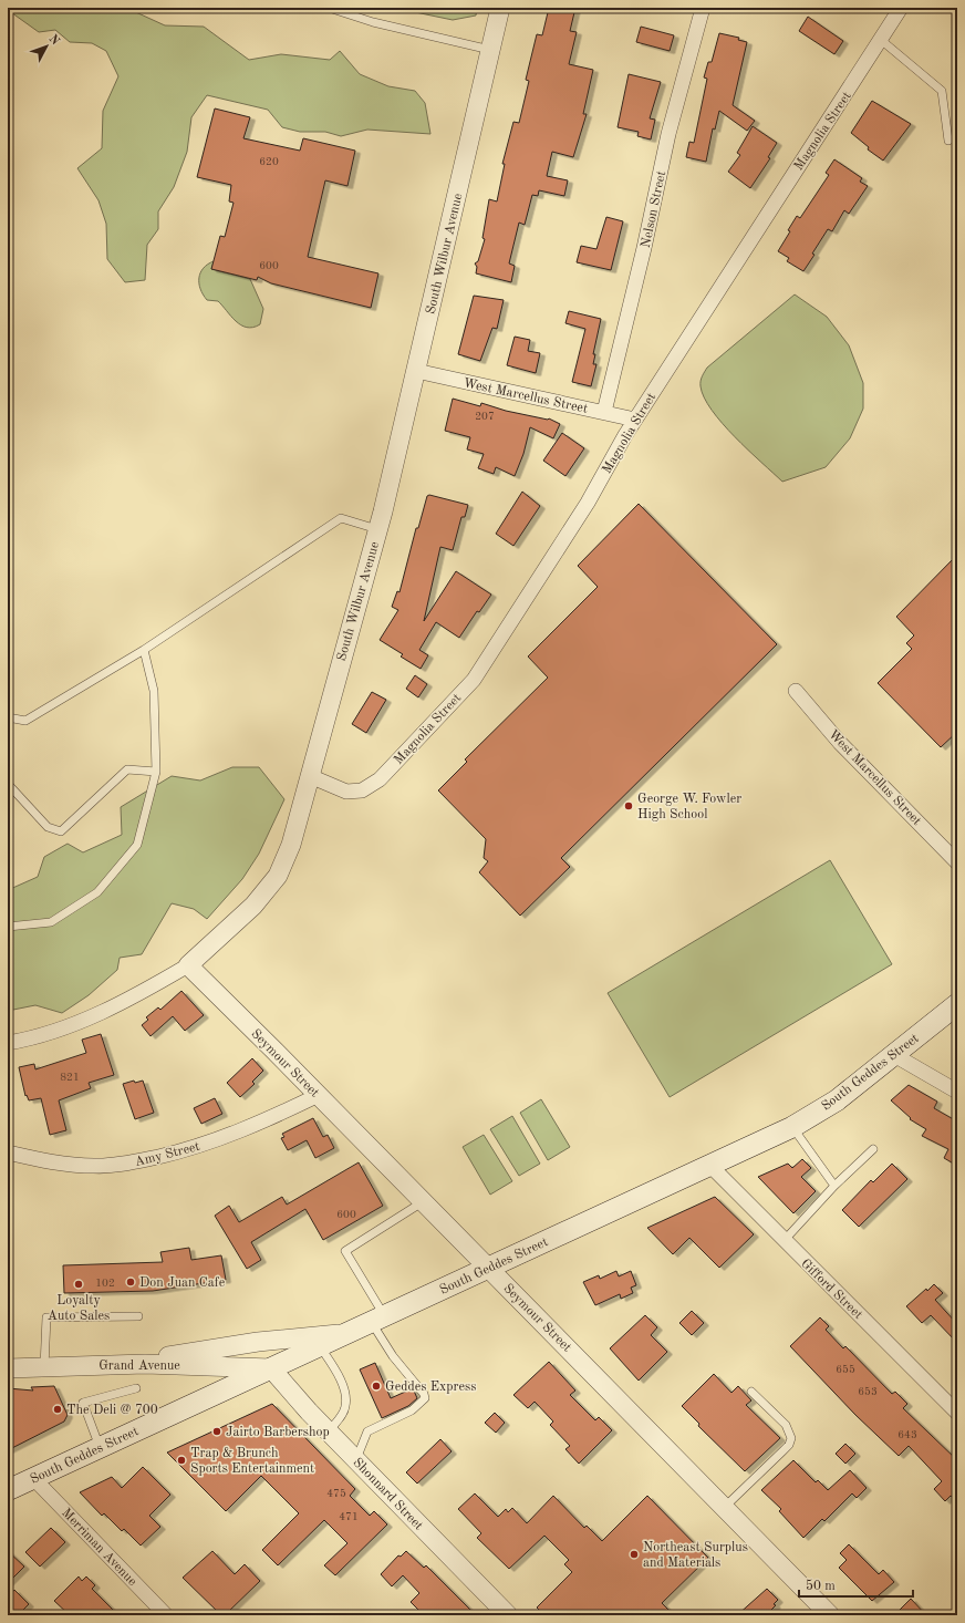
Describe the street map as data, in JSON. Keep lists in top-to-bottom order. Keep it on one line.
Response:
{"streets":{"main road":["South Geddes Street"],"street":["Magnolia Street","Nelson Street","South Wilbur Avenue","West Marcellus Street","Seymour Street","Amy Street","Gifford Street","Grand Avenue","Shonnard Street","Merriman Avenue"]},"crossings":[["Magnolia Street","South Wilbur Avenue"],["Magnolia Street","West Marcellus Street"],["Nelson Street","West Marcellus Street"],["South Wilbur Avenue","West Marcellus Street"],["South Wilbur Avenue","Seymour Street"],["Seymour Street","South Geddes Street"],["Seymour Street","Amy Street"],["South Geddes Street","Gifford Street"],["South Geddes Street","Grand Avenue"],["South Geddes Street","Shonnard Street"],["South Geddes Street","Merriman Avenue"],["Grand Avenue","Shonnard Street"]],"places":["George W. Fowler High School","Don Juan Cafe","Loyalty Auto Sales","Geddes Express","The Deli @ 700","Jairto Barbershop","Trap & Brunch Sports Entertainment","Northeast Surplus and Materials"],"house_numbers":["620","600","207","821","600","102","655","653","643","475","471"],"scale_bar":"50 m","north":"top right"}
